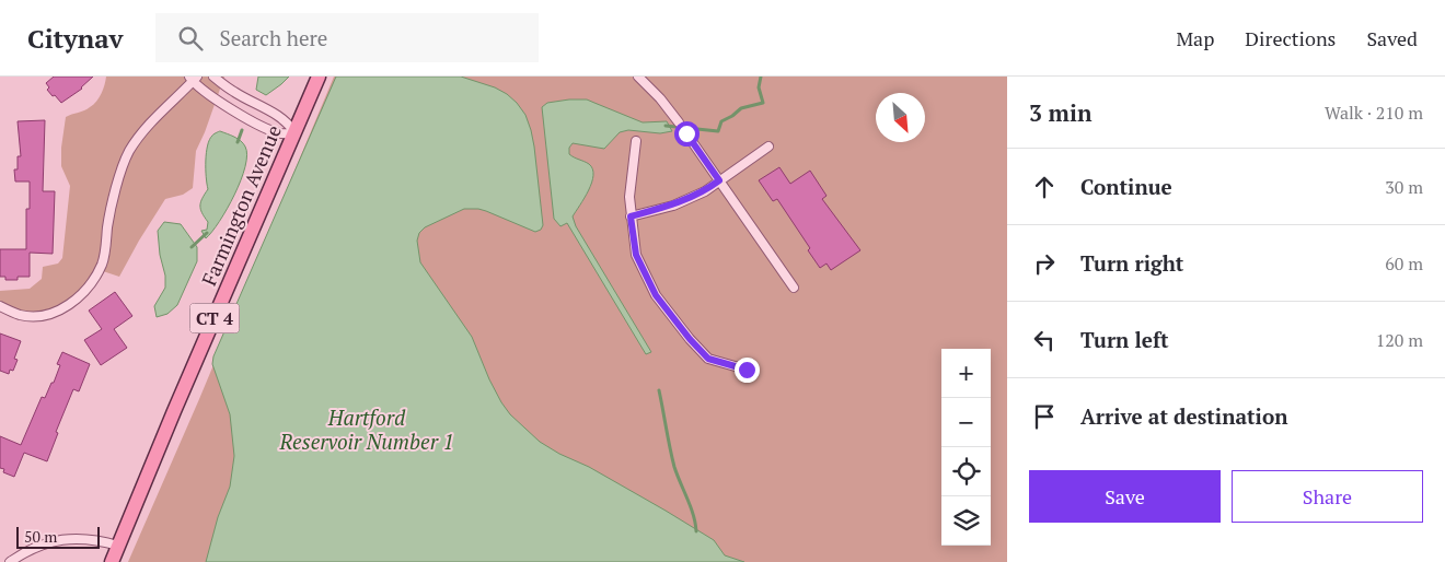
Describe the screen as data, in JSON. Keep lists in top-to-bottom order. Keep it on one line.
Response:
{"streets":{"main road":["Farmington Avenue","CT 4"]},"water":["Hartford Reservoir Number 1"],"scale_bar":"50 m","north":"bottom right","page":{"header":"Citynav","search":"Search here","nav":["Map","Directions","Saved"],"heading":["3 min","Walk · 210 m"],"list":[["Continue","30 m"],["Turn right","60 m"],["Turn left","120 m"],"Arrive at destination"],"map_buttons":["+","−"],"buttons":["Save","Share"],"scale":"50 m"}}
